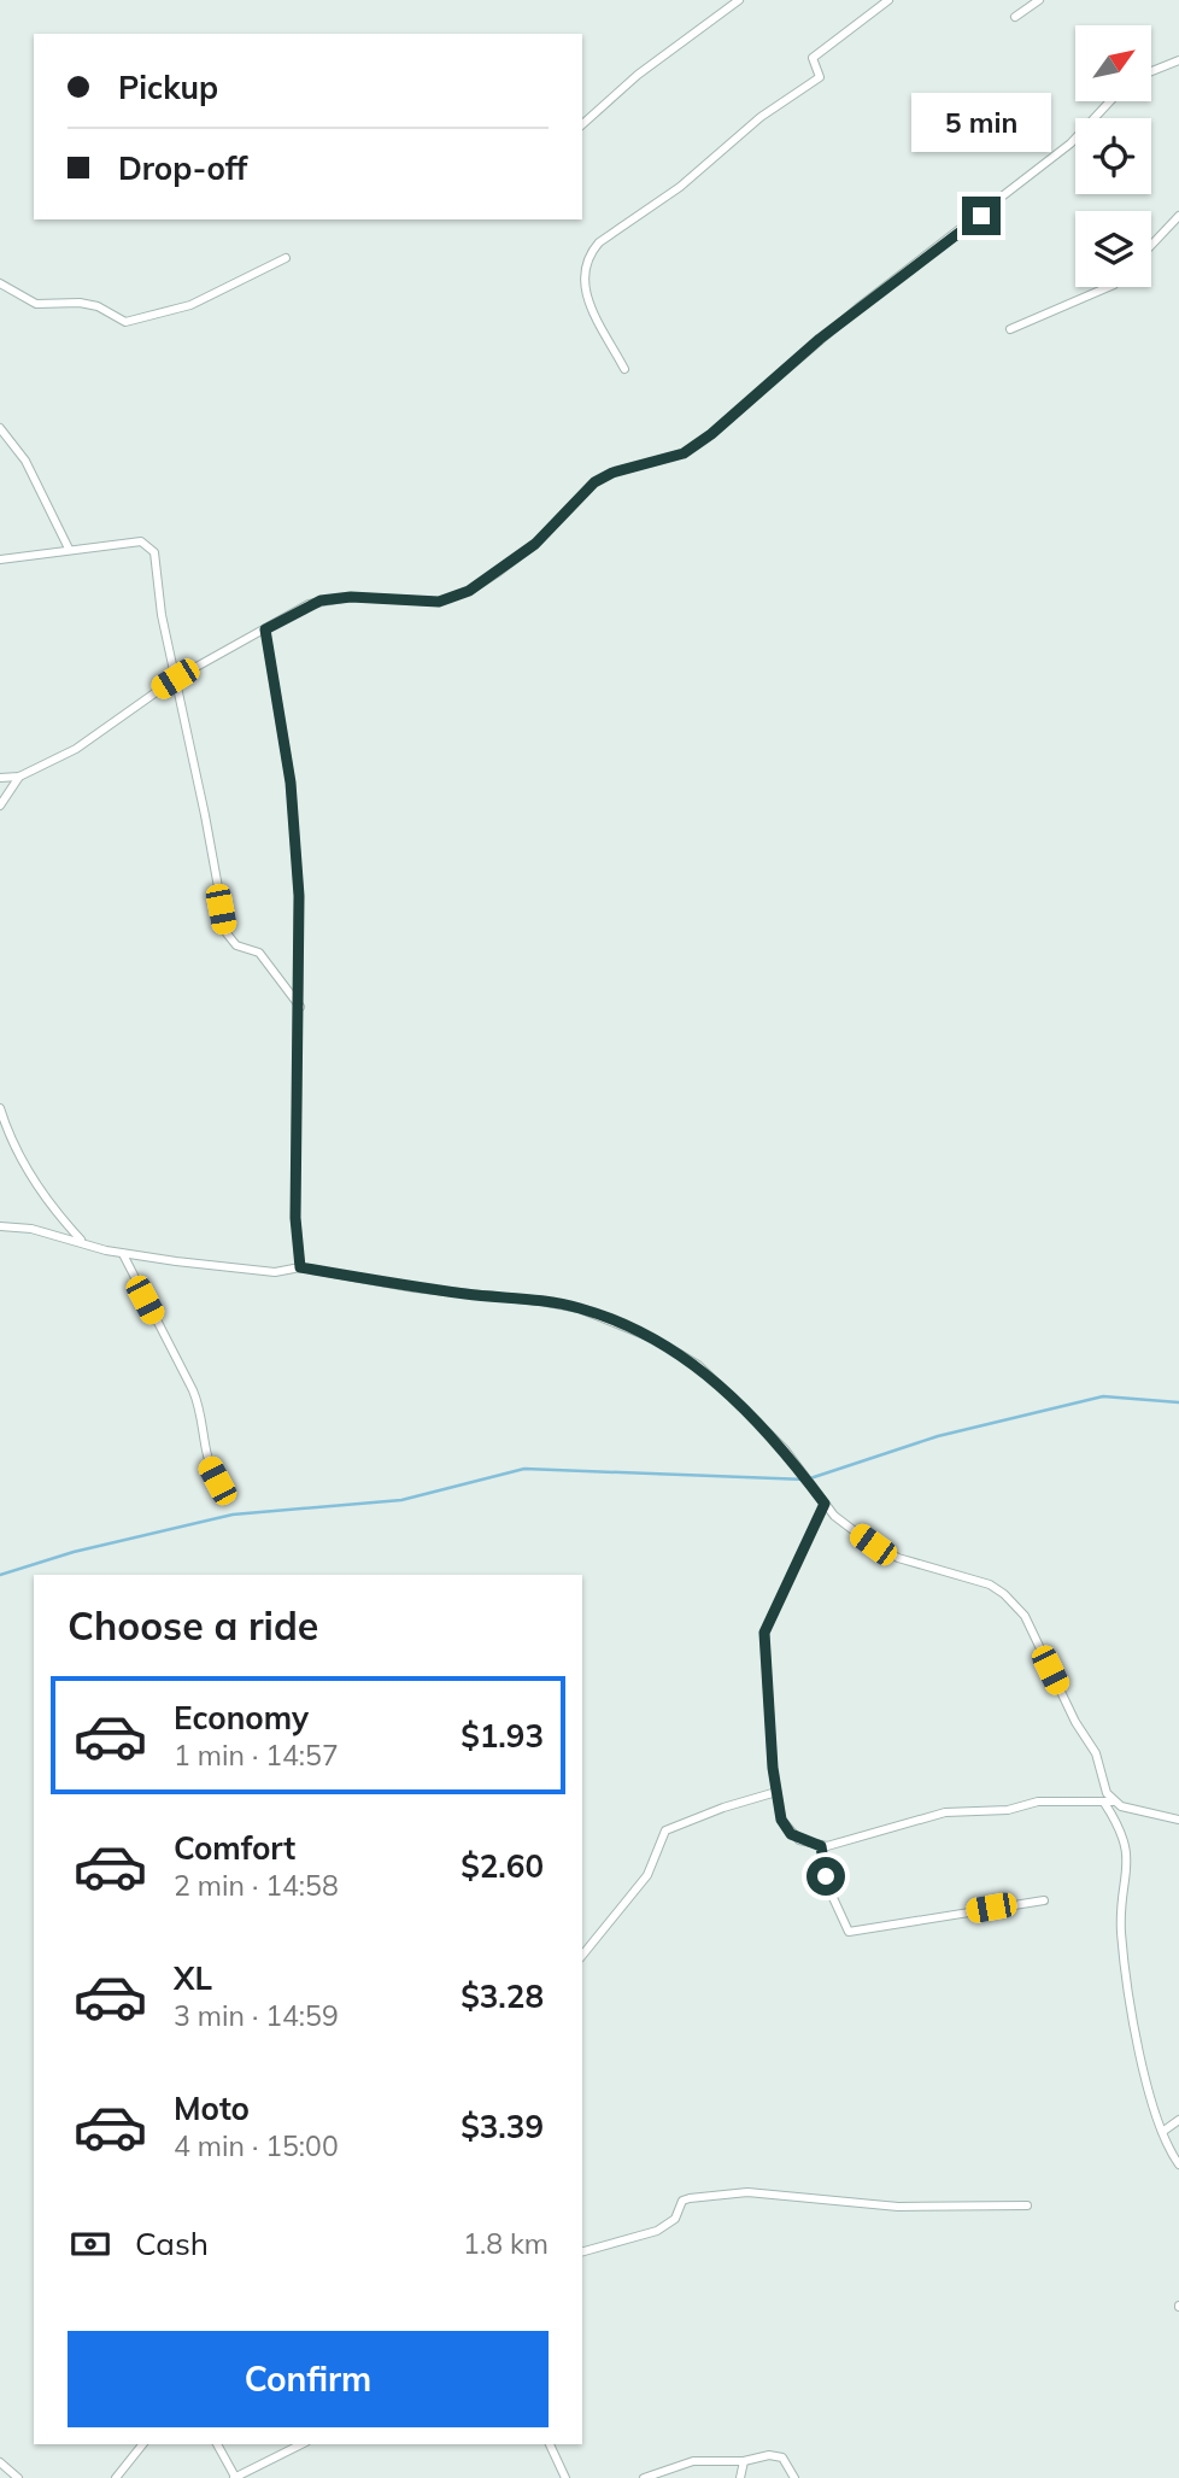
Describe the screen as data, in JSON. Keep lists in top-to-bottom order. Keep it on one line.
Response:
{"north":"top right","page":{"banner":["Pickup","Drop-off"],"bubble":"5 min","heading":"Choose a ride","list":[{"name":"Economy","note":"1 min · 14:57","value":"$1.93"},{"name":"Comfort","note":"2 min · 14:58","value":"$2.60"},{"name":"XL","note":"3 min · 14:59","value":"$3.28"},{"name":"Moto","note":"4 min · 15:00","value":"$3.39"}],"pay":["Cash","1.8 km"],"buttons":"Confirm"}}
